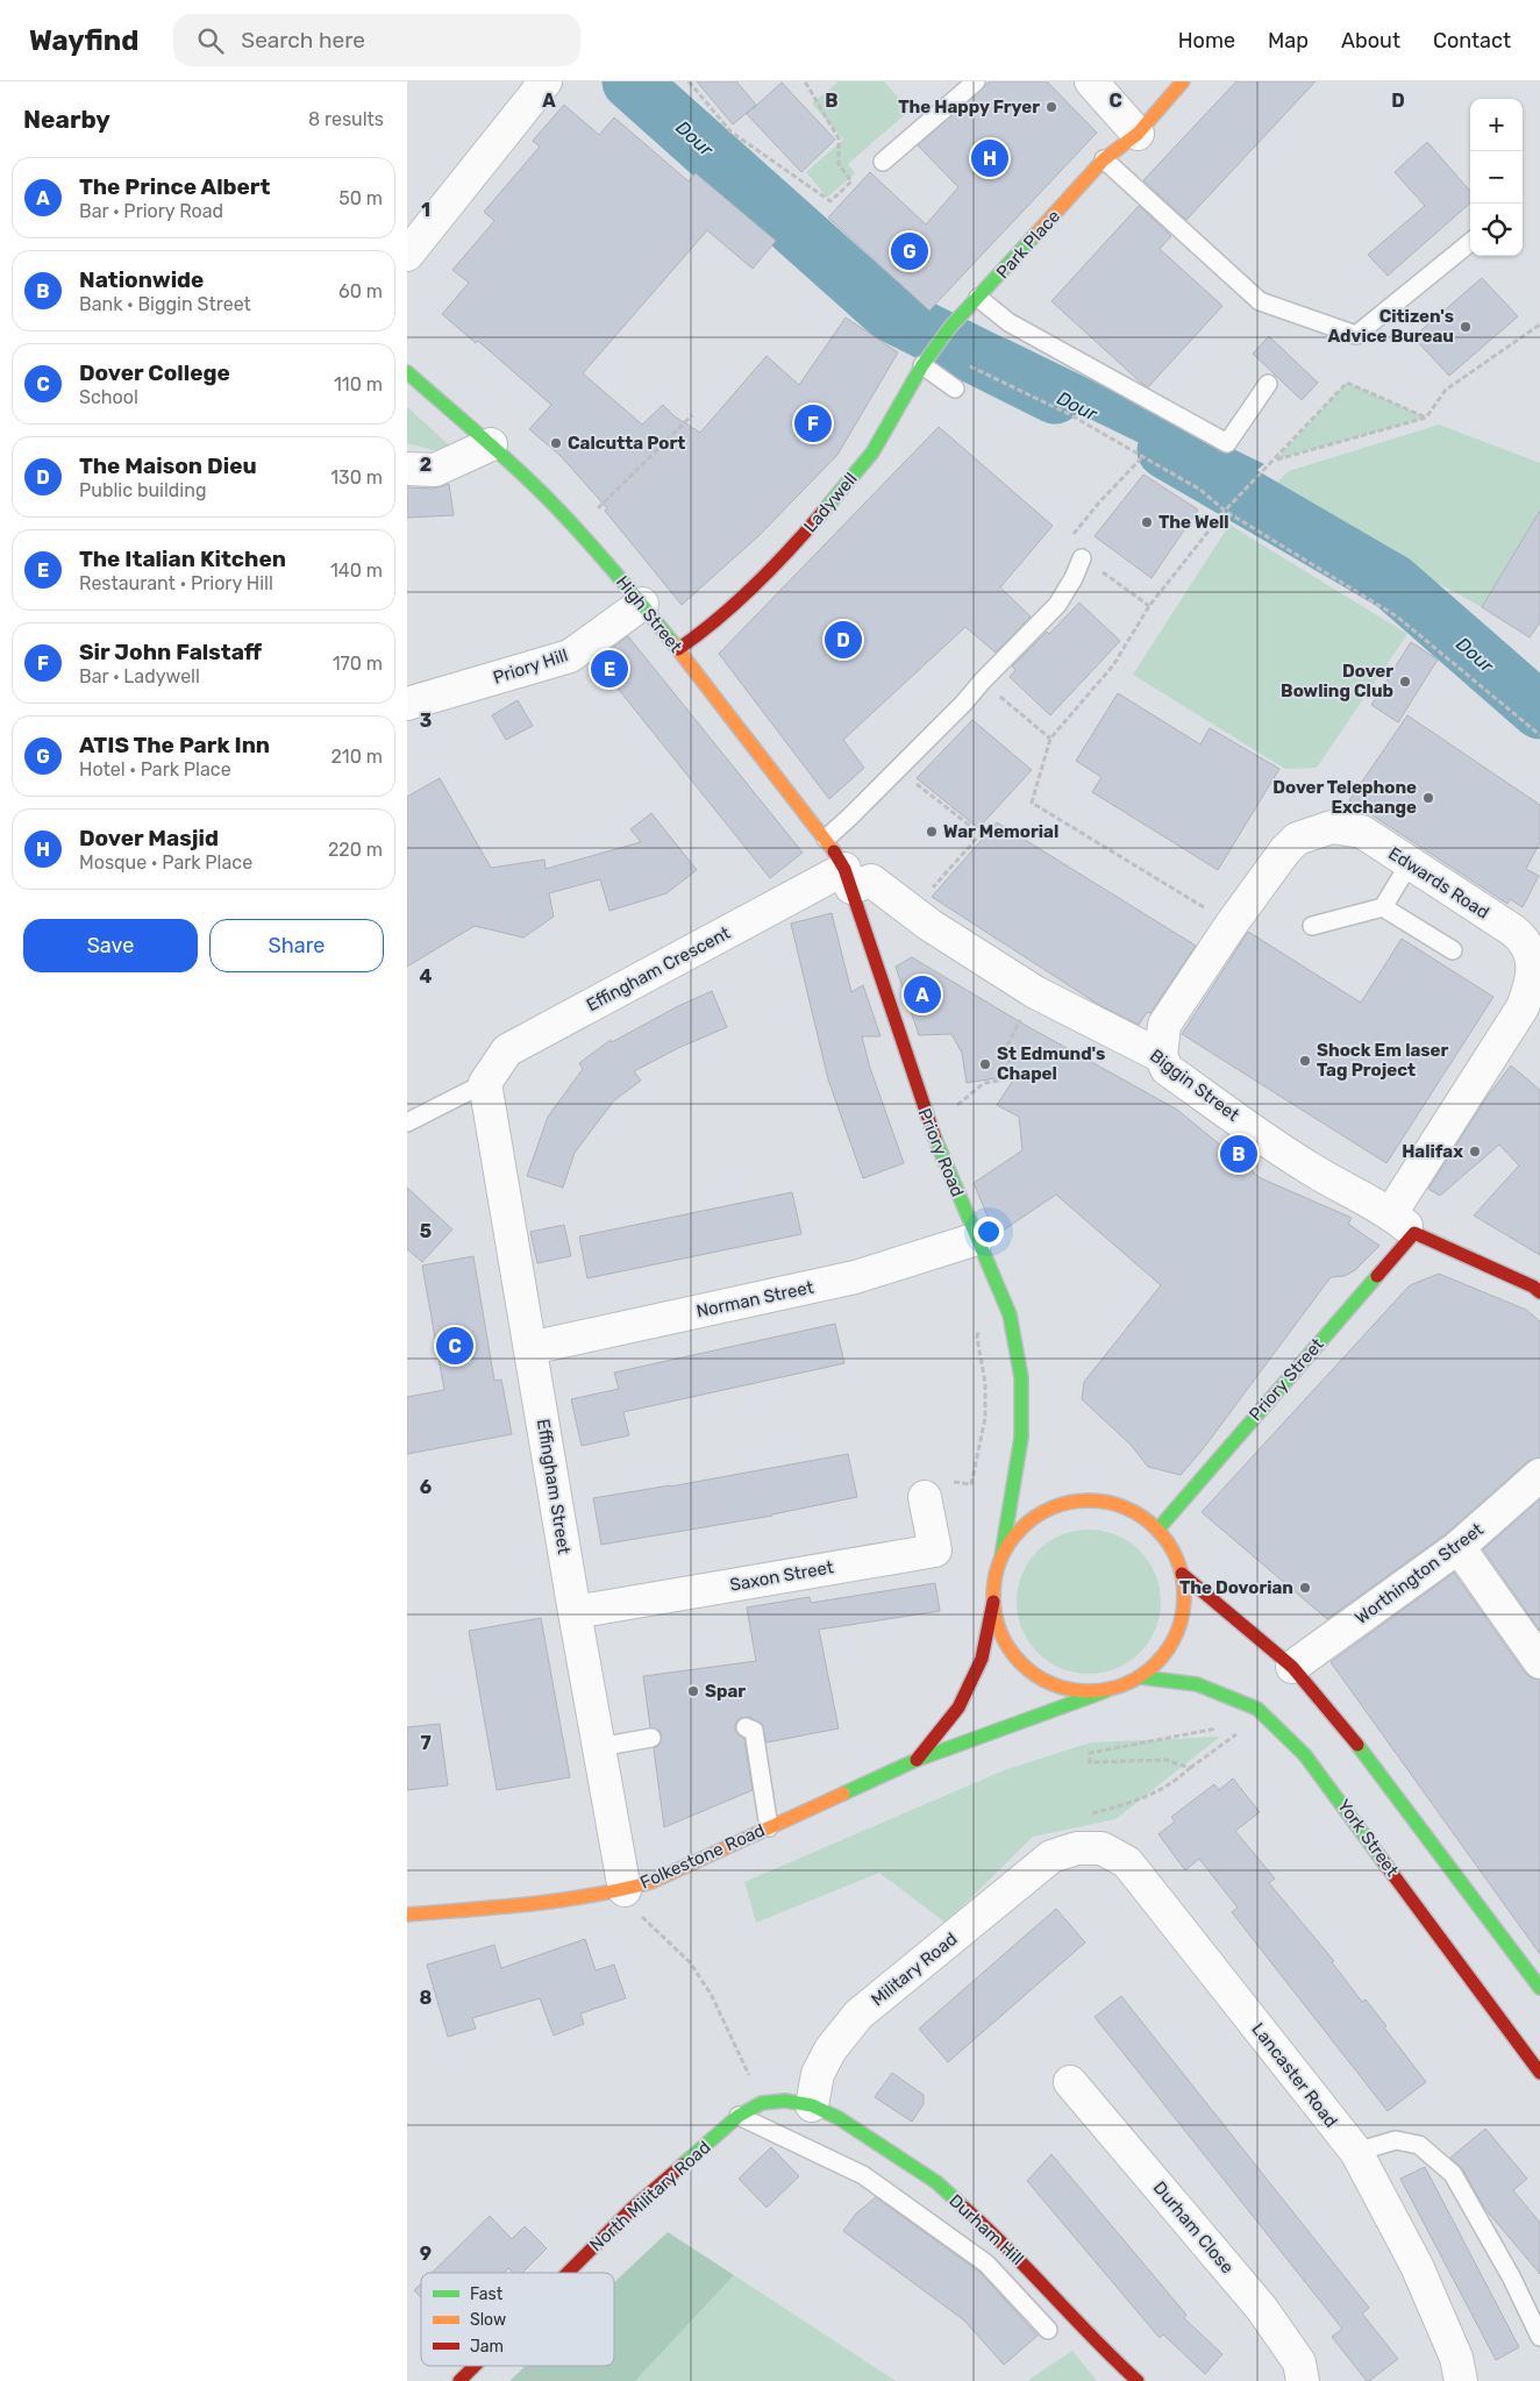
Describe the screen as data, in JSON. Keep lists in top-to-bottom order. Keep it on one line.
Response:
{"streets":{"main road":["Park Place","Ladywell","High Street","Biggin Street","Priory Road","Priory Street","York Street","Folkestone Road","North Military Road","Durham Hill"],"street":["Priory Hill","Edwards Road","Effingham Crescent","Norman Street","Effingham Street","Worthington Street","Saxon Street","Military Road","Lancaster Road","Durham Close"]},"crossings":[["Park Place","Ladywell"],["Ladywell","High Street"],["High Street","Priory Hill"],["High Street","Effingham Crescent"],["High Street","Biggin Street"],["High Street","Priory Road"],["Edwards Road","Biggin Street"],["Edwards Road","Priory Street"],["Effingham Crescent","Biggin Street"],["Effingham Crescent","Priory Road"],["Effingham Crescent","Effingham Street"],["Biggin Street","Priory Road"],["Biggin Street","Priory Street"],["Priory Road","Norman Street"],["Priory Road","Priory Street"],["Priory Road","York Street"],["Priory Road","Folkestone Road"],["Norman Street","Effingham Street"],["Priory Street","York Street"],["Priory Street","Folkestone Road"],["Effingham Street","Saxon Street"],["Effingham Street","Folkestone Road"],["York Street","Folkestone Road"],["Military Road","Lancaster Road"],["Military Road","North Military Road"],["Military Road","Durham Hill"],["North Military Road","Durham Hill"]],"water":["Dour"],"places":["The Happy Fryer","Citizen's Advice Bureau","Calcutta Port","The Well","Dover Bowling Club","Dover Telephone Exchange","War Memorial","Shock Em laser Tag Project","St Edmund's Chapel","Halifax","The Dovorian","Spar"],"legend":["Fast","Slow","Jam"],"page":{"header":"Wayfind","search":"Search here","nav":["Home","Map","About","Contact"],"heading":["Nearby","8 results"],"map_buttons":["+","−"],"pins":["H","G","F","D","E","A","B","C"],"list":[{"mark":"A","name":"The Prince Albert","note":"Bar · Priory Road","value":"50 m"},{"mark":"B","name":"Nationwide","note":"Bank · Biggin Street","value":"60 m"},{"mark":"C","name":"Dover College","note":"School","value":"110 m"},{"mark":"D","name":"The Maison Dieu","note":"Public building","value":"130 m"},{"mark":"E","name":"The Italian Kitchen","note":"Restaurant · Priory Hill","value":"140 m"},{"mark":"F","name":"Sir John Falstaff","note":"Bar · Ladywell","value":"170 m"},{"mark":"G","name":"ATIS The Park Inn","note":"Hotel · Park Place","value":"210 m"},{"mark":"H","name":"Dover Masjid","note":"Mosque · Park Place","value":"220 m"}],"buttons":["Save","Share"]},"grid":{"columns":["A","B","C","D"],"rows":["1","2","3","4","5","6","7","8","9"]}}
